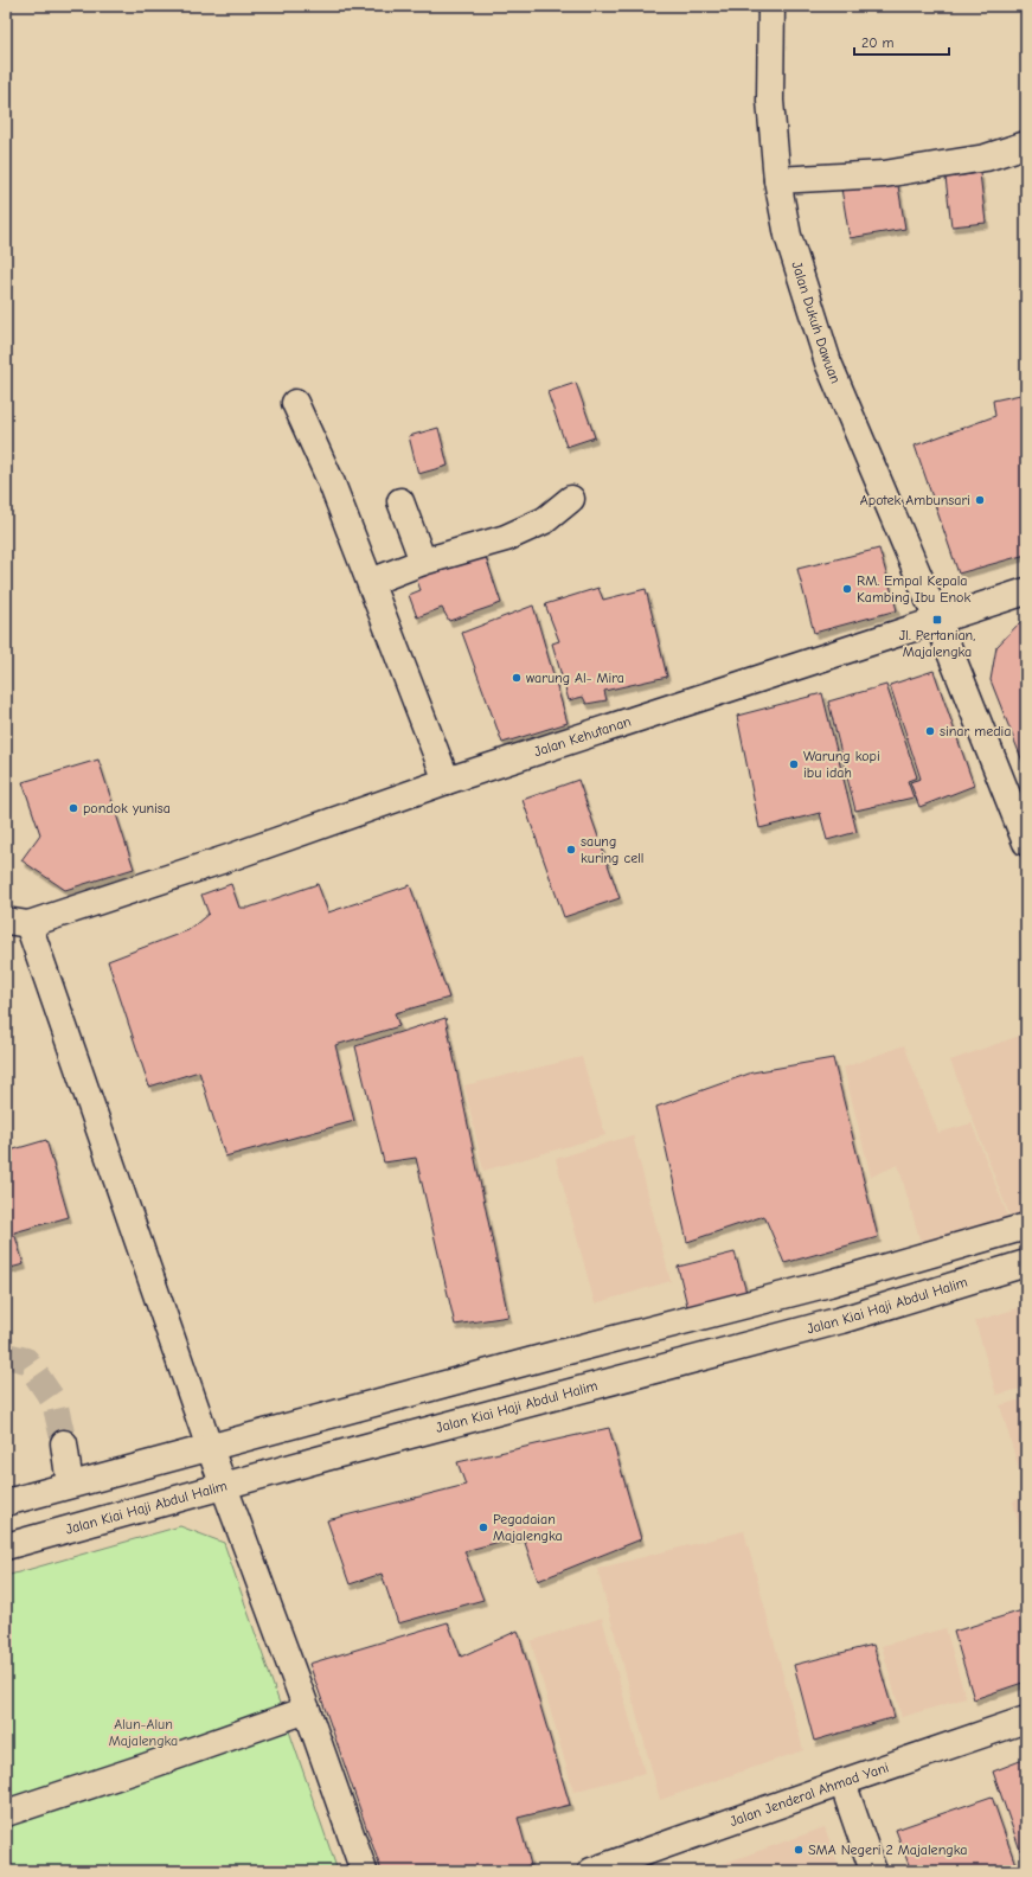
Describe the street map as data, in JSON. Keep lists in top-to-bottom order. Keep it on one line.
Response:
{"streets":{"street":["Jalan Dukuh Dawuan","Jalan Kehutanan","Jalan Kiai Haji Abdul Halim","Jalan Jenderal Ahmad Yani"]},"crossings":[["Jalan Dukuh Dawuan","Jalan Kehutanan"]],"parks":["Alun-Alun Majalengka"],"places":{"other":["Apotek Ambunsari","RM. Empal Kepala Kambing Ibu Enok","warung Al- Mira","sinar media","Warung kopi ibu idah","pondok yunisa","saung kuring cell","Pegadaian Majalengka","SMA Negeri 2 Majalengka"],"transit":["Jl. Pertanian, Majalengka"]},"scale_bar":"20 m"}
